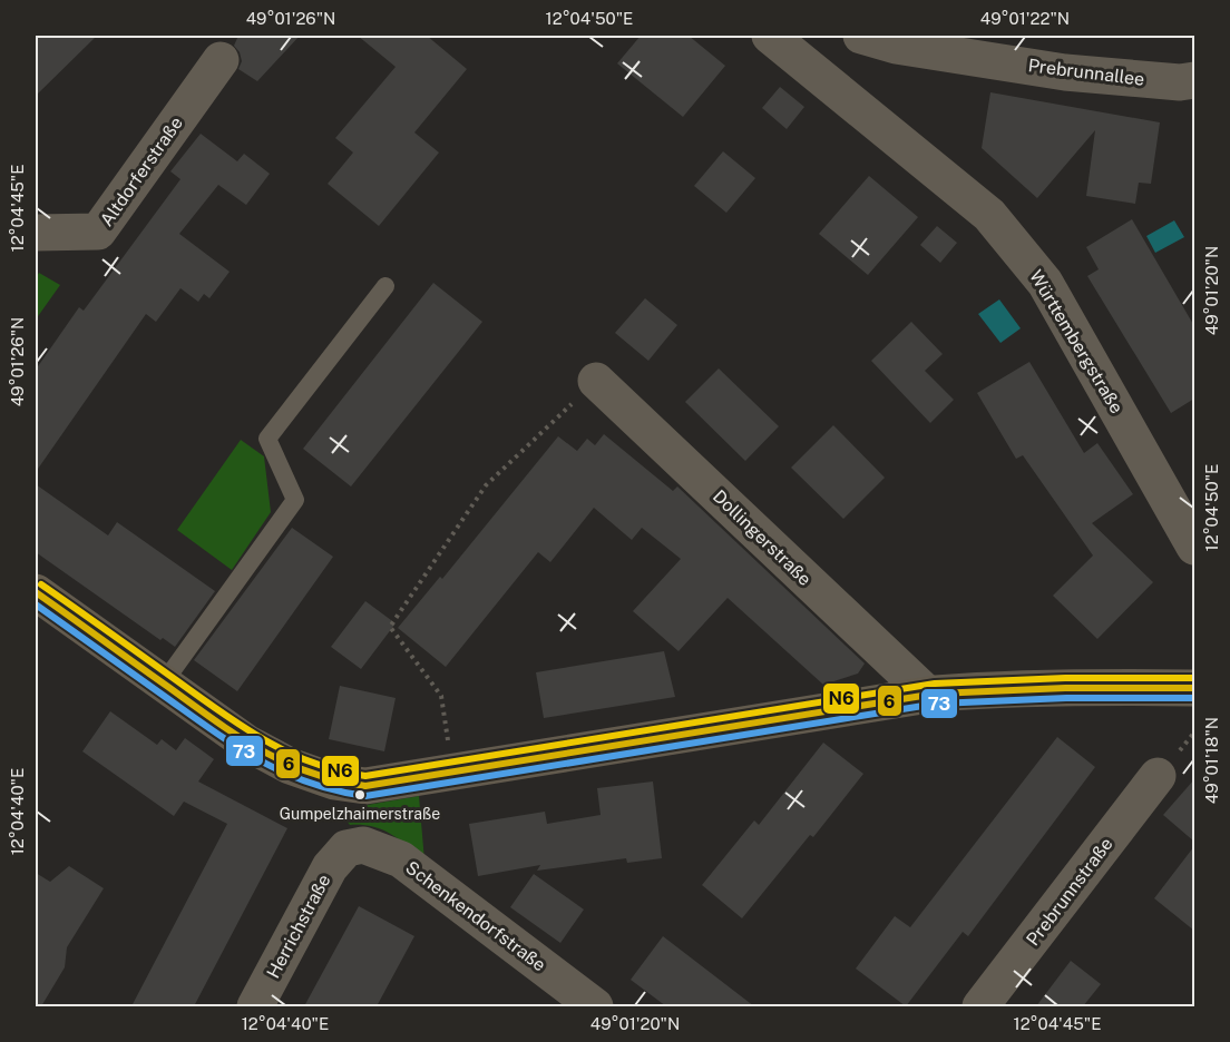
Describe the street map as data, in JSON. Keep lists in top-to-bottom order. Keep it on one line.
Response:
{"streets":{"street":["Prebrunnallee","Altdorferstraße","Württembergstraße","Dollingerstraße","Prebrunnstraße","Schenkendorfstraße","Herrichstraße"]},"crossings":[["Schenkendorfstraße","Herrichstraße"]],"places":["Gumpelzhaimerstraße"],"lines":["transit line N6","transit line 6","transit line 73"],"coordinates":["49°01'26\"N","12°04'50\"E","49°01'22\"N","12°04'45\"E","49°01'20\"N","49°01'18\"N","12°04'40\"E"]}
